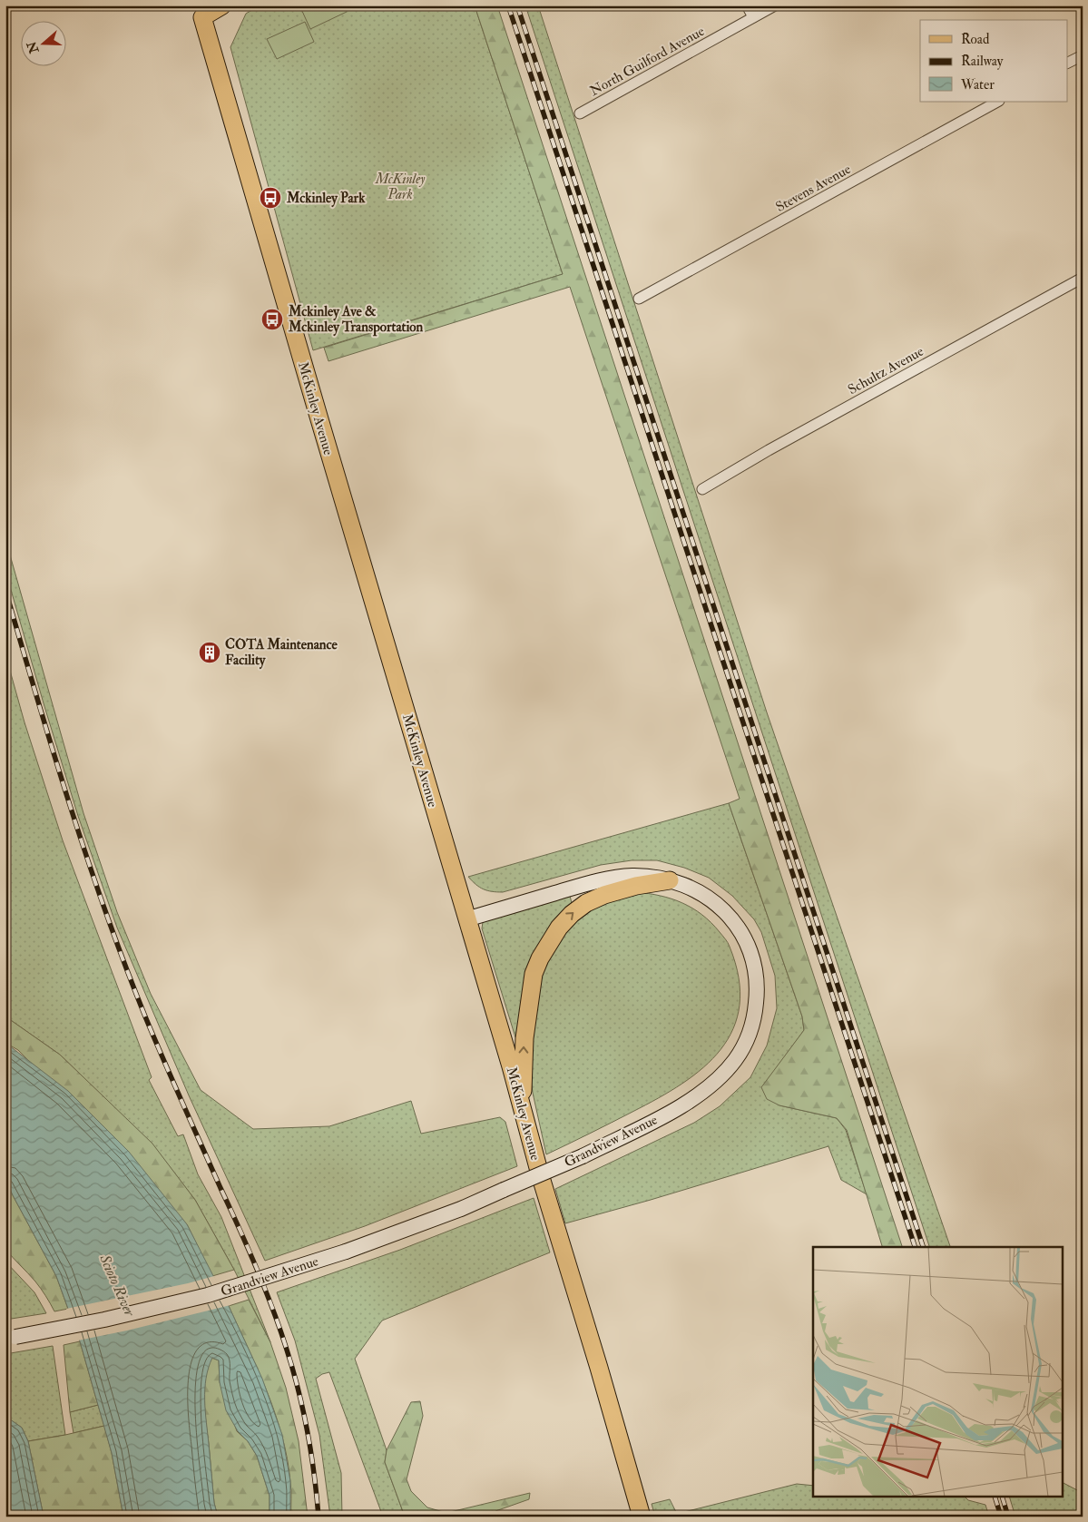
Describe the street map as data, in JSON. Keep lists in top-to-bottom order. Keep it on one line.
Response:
{"streets":{"main road":["McKinley Avenue","Grandview Avenue"],"street":["North Guilford Avenue","Stevens Avenue","Schultz Avenue"]},"crossings":[["McKinley Avenue","Grandview Avenue"]],"water":["Scioto River"],"parks":["McKinley Park"],"places":{"bus stop":["Mckinley Park","Mckinley Ave & Mckinley Transportation"],"building":["COTA Maintenance Facility"]},"legend":["Road","Railway","Water"],"north":"left"}
